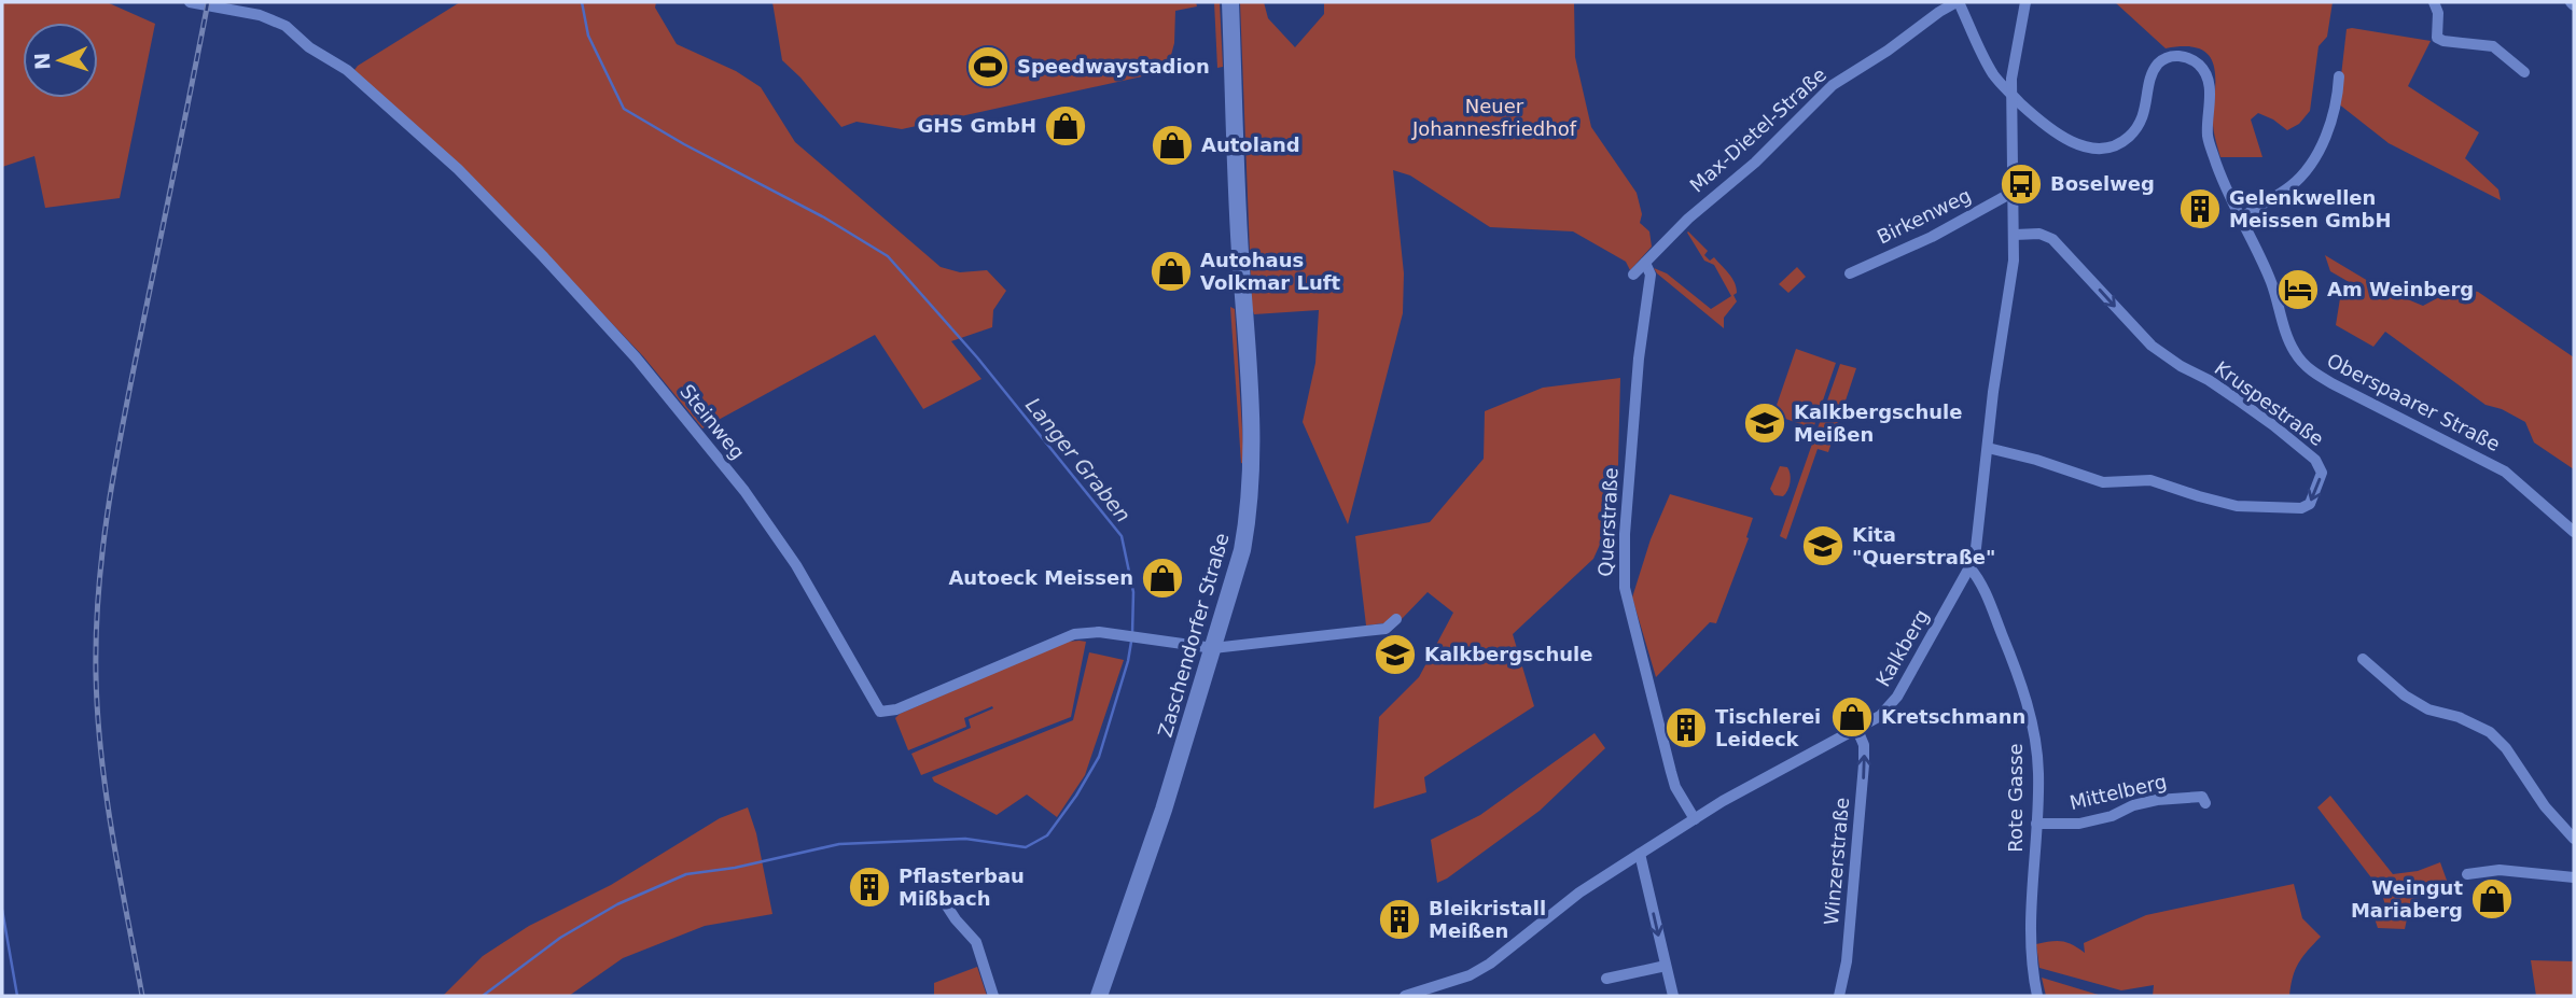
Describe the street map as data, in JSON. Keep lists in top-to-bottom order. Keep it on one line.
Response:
{"streets":{"street":["Max-Dietel-Straße","Birkenweg","Oberspaarer Straße","Kruspestraße","Steinweg","Querstraße","Zaschendorfer Straße","Kalkberg","Mittelberg","Rote Gasse","Winzerstraße"]},"crossings":[["Max-Dietel-Straße","Querstraße"],["Birkenweg","Kalkberg"],["Oberspaarer Straße","Kalkberg"],["Kruspestraße","Kalkberg"],["Steinweg","Zaschendorfer Straße"],["Querstraße","Kalkberg"],["Kalkberg","Rote Gasse"],["Kalkberg","Winzerstraße"],["Mittelberg","Rote Gasse"]],"one_way":["Winzerstraße"],"water":["Langer Graben"],"parks":["Neuer Johannesfriedhof"],"places":{"sports":["Speedwaystadion"],"shop":["GHS GmbH","Autoland","Autohaus Volkmar Luft","Autoeck Meissen","Kretschmann","Weingut Mariaberg"],"bus stop":["Boselweg"],"building":["Gelenkwellen Meissen GmbH","Tischlerei Leideck","Pflasterbau Mißbach","Bleikristall Meißen"],"hotel":["Am Weinberg"],"school or university":["Kalkbergschule Meißen","Kita \"Querstraße\"","Kalkbergschule"]},"north":"left"}
